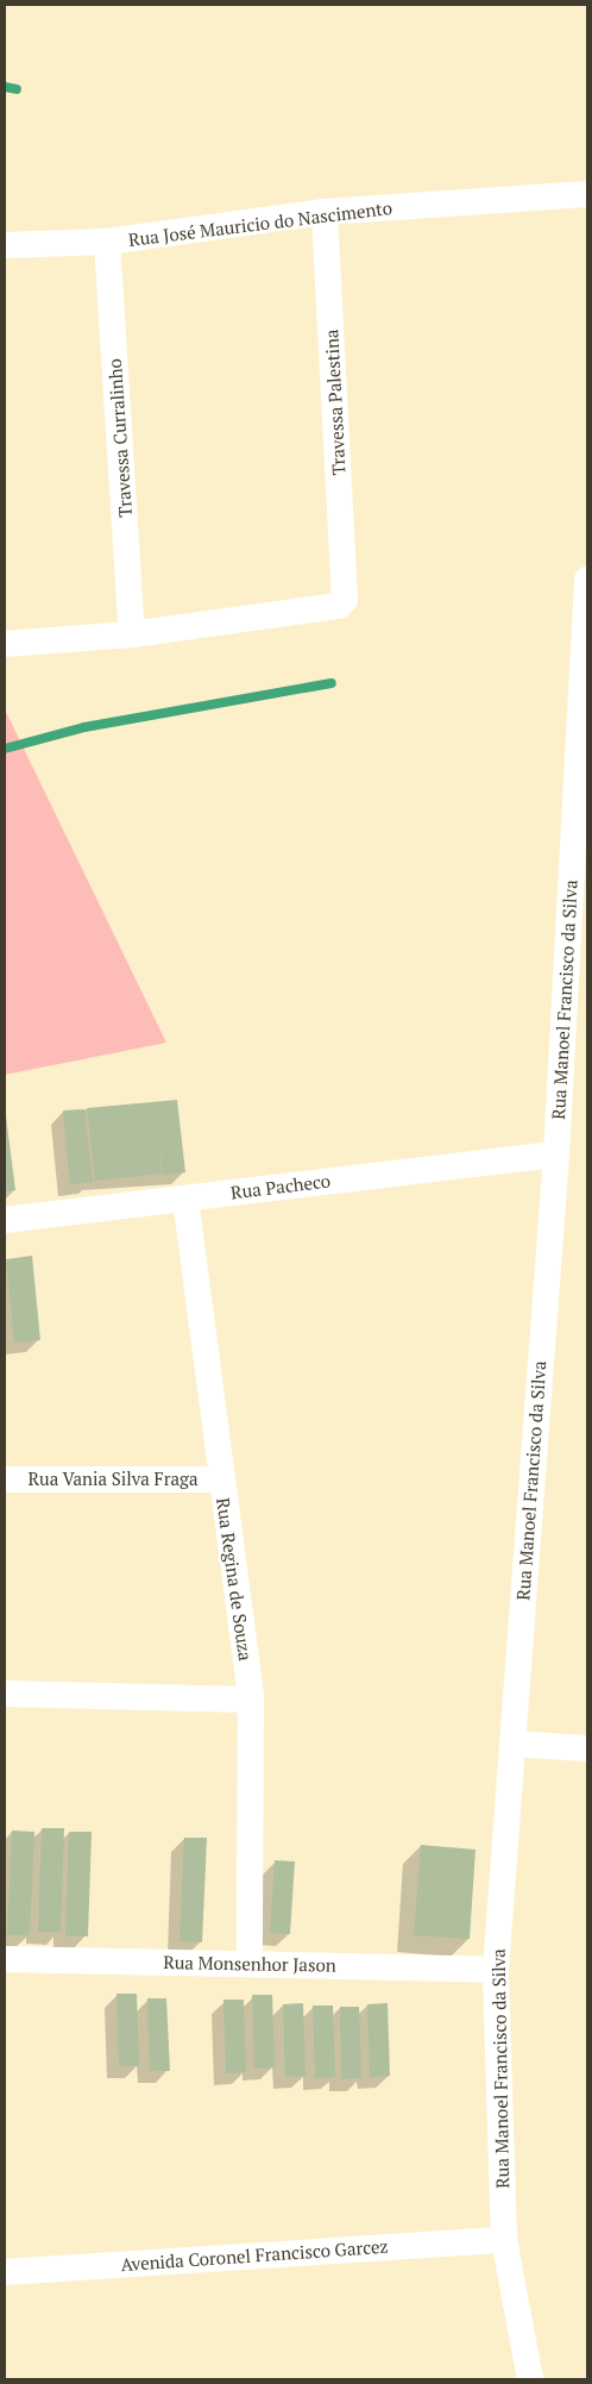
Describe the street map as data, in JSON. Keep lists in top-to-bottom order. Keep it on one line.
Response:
{"streets":{"street":["Rua José Mauricio do Nascimento","Travessa Palestina","Travessa Curralinho","Rua Manoel Francisco da Silva","Rua Pacheco","Rua Vania Silva Fraga","Rua Regina de Souza","Rua Monsenhor Jason","Avenida Coronel Francisco Garcez"]},"crossings":[["Rua José Mauricio do Nascimento","Travessa Palestina"],["Rua José Mauricio do Nascimento","Travessa Curralinho"],["Travessa Palestina","Travessa Curralinho"],["Rua Manoel Francisco da Silva","Rua Pacheco"],["Rua Manoel Francisco da Silva","Rua Monsenhor Jason"],["Rua Manoel Francisco da Silva","Avenida Coronel Francisco Garcez"],["Rua Pacheco","Rua Regina de Souza"],["Rua Vania Silva Fraga","Rua Regina de Souza"],["Rua Regina de Souza","Rua Monsenhor Jason"]]}
